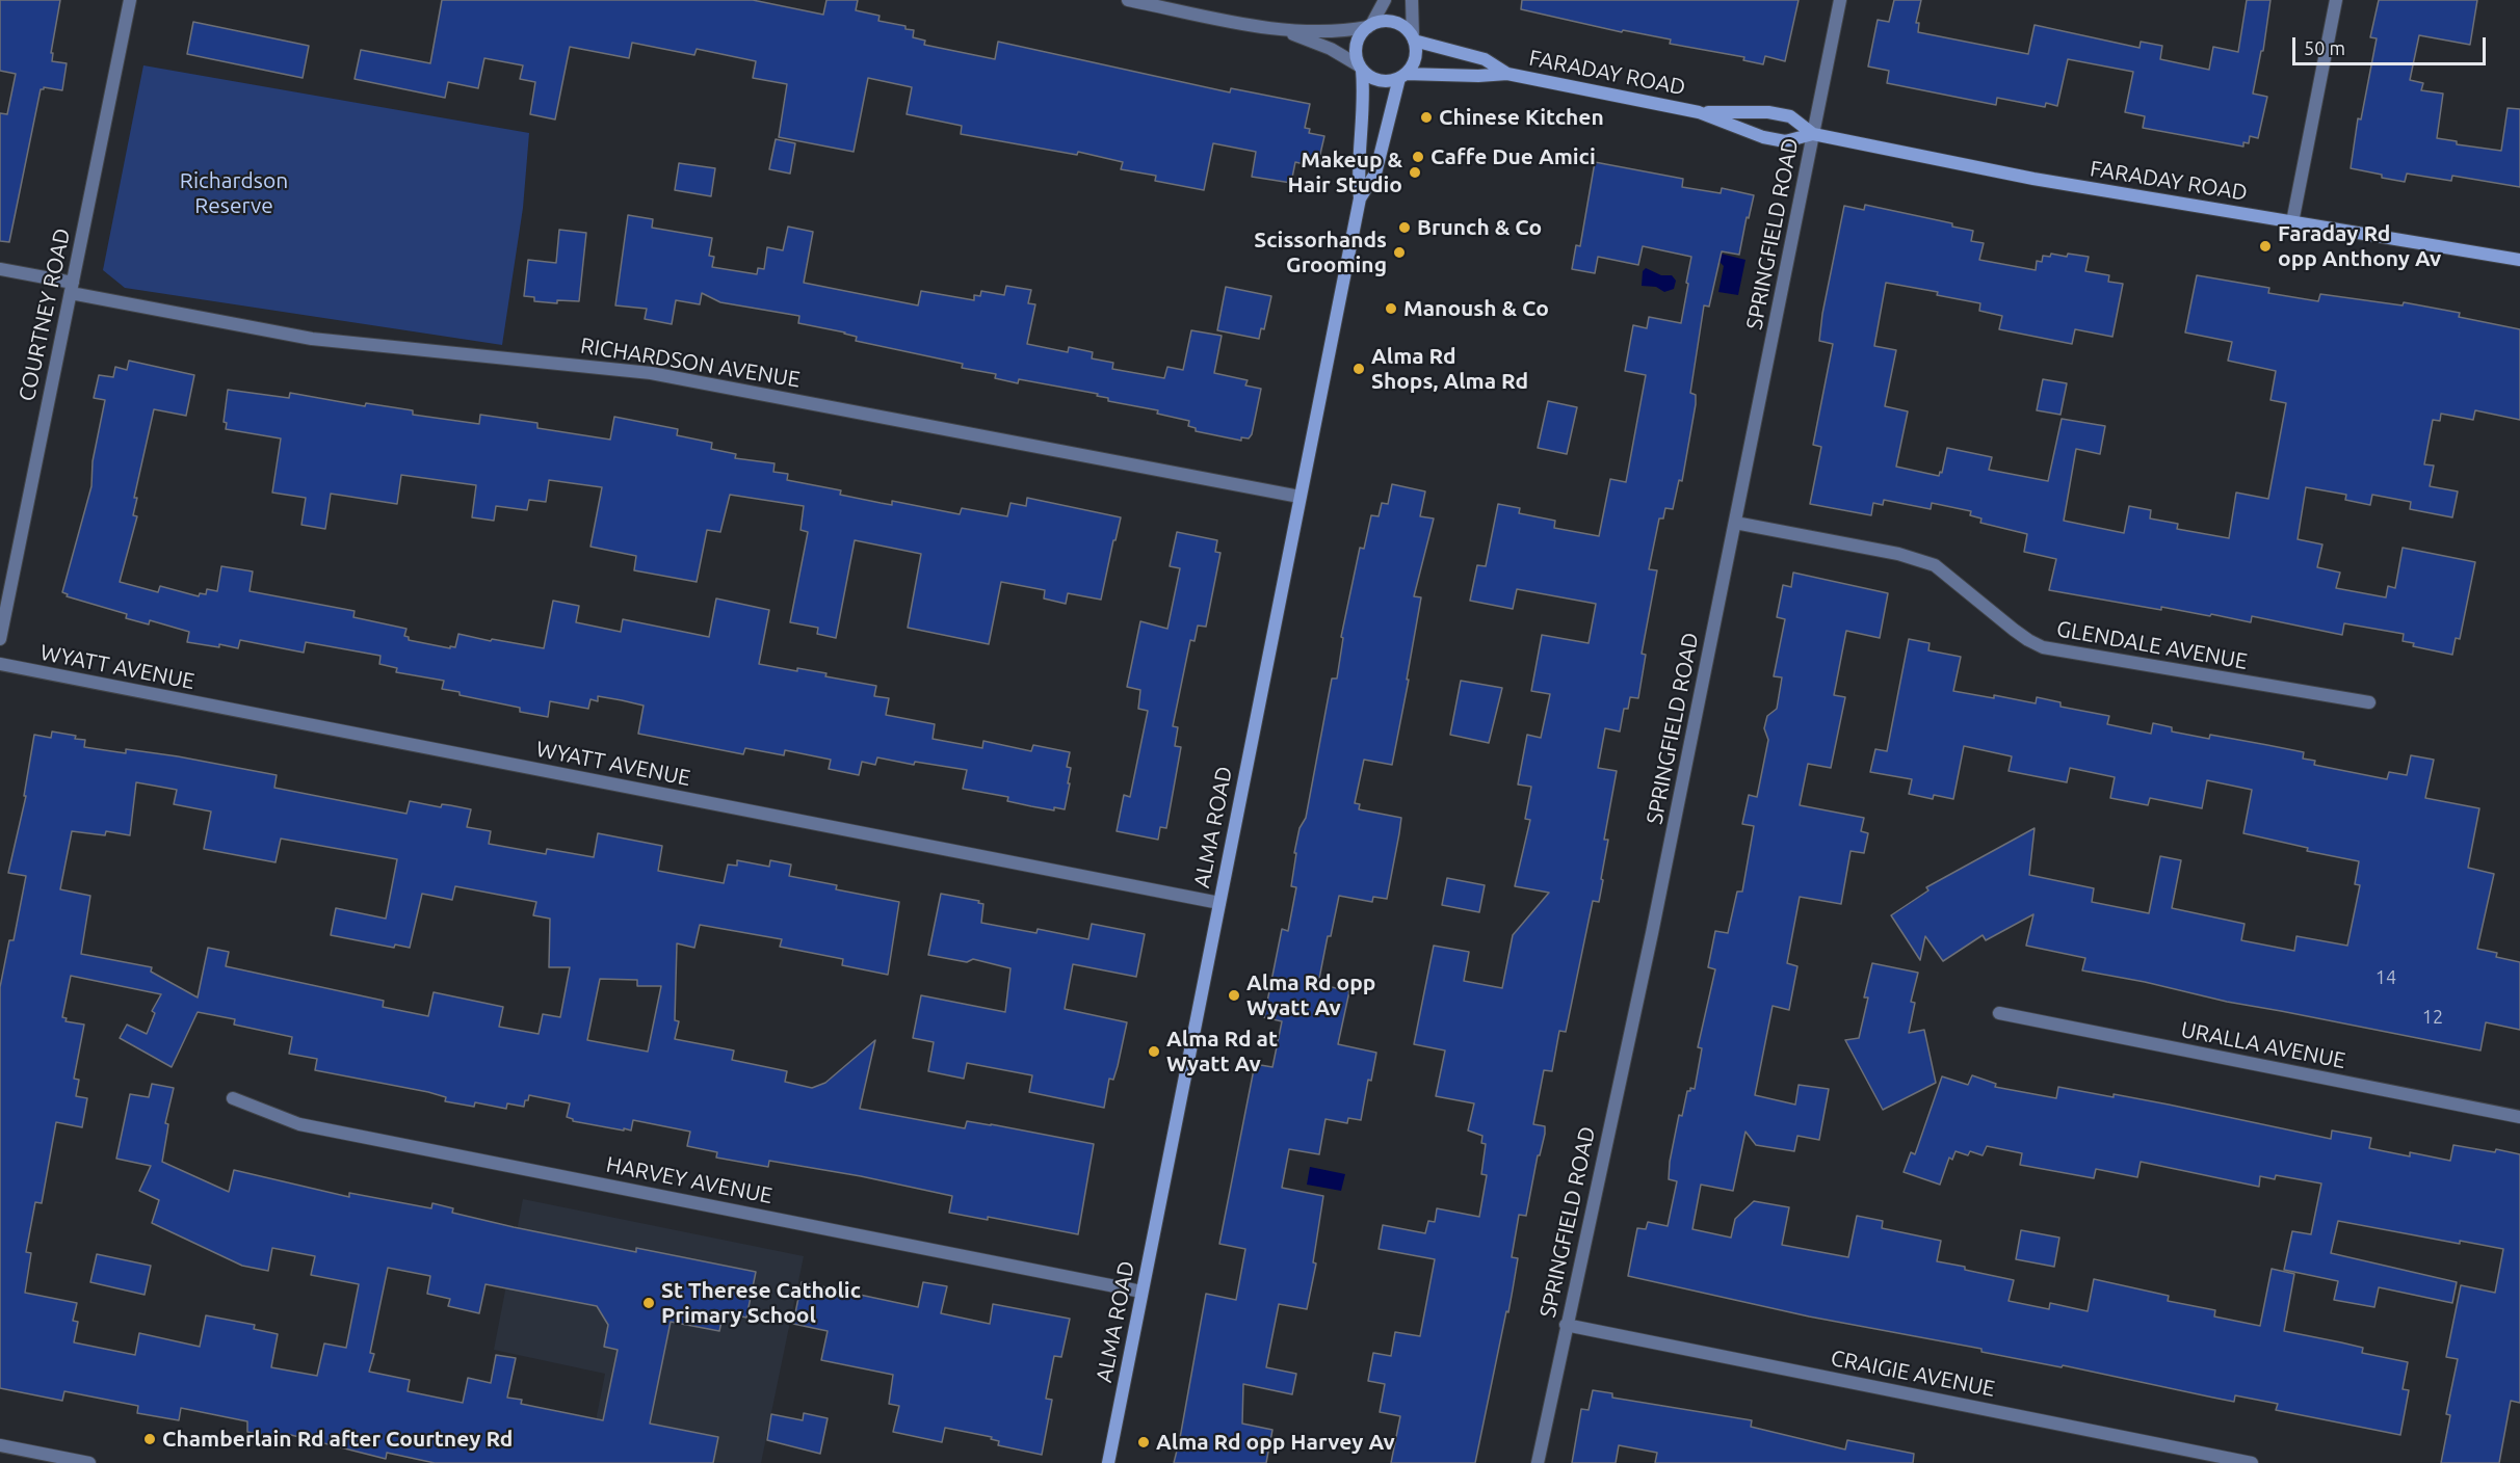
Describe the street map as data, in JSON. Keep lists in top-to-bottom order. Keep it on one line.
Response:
{"streets":{"main road":["FARADAY ROAD","ALMA ROAD"],"street":["SPRINGFIELD ROAD","COURTNEY ROAD","RICHARDSON AVENUE","GLENDALE AVENUE","WYATT AVENUE","URALLA AVENUE","HARVEY AVENUE","CRAIGIE AVENUE"]},"crossings":[["FARADAY ROAD","SPRINGFIELD ROAD"],["FARADAY ROAD","ALMA ROAD"],["SPRINGFIELD ROAD","GLENDALE AVENUE"],["SPRINGFIELD ROAD","CRAIGIE AVENUE"],["COURTNEY ROAD","RICHARDSON AVENUE"],["RICHARDSON AVENUE","ALMA ROAD"],["WYATT AVENUE","ALMA ROAD"],["ALMA ROAD","HARVEY AVENUE"]],"parks":["Richardson Reserve"],"places":["Chinese Kitchen","Caffe Due Amici","Makeup & Hair Studio","Brunch & Co","Faraday Rd opp Anthony Av","Scissorhands Grooming","Manoush & Co","Alma Rd Shops, Alma Rd","Alma Rd opp Wyatt Av","Alma Rd at Wyatt Av","St Therese Catholic Primary School","Chamberlain Rd after Courtney Rd","Alma Rd opp Harvey Av"],"house_numbers":["14","12"],"scale_bar":"50 m"}
